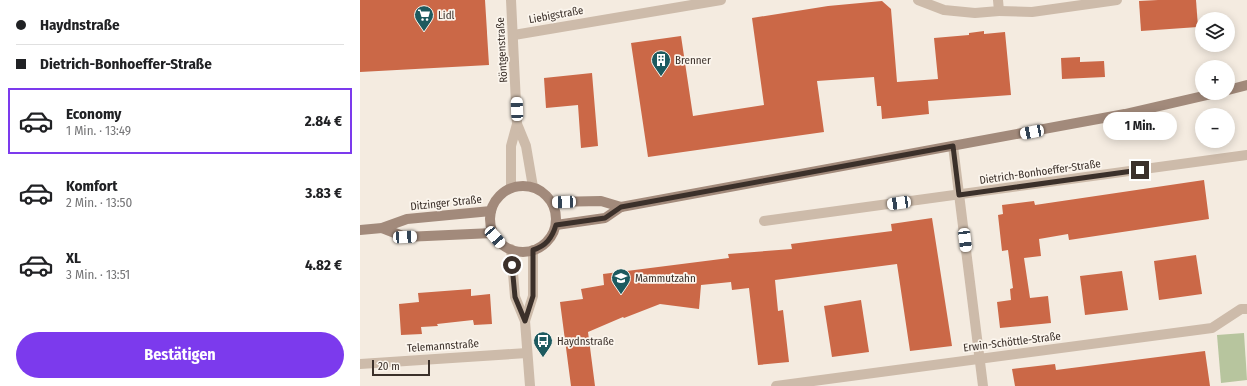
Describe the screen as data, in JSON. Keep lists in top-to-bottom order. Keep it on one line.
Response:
{"streets":{"street":["Liebigstraße","Röntgenstraße","Dietrich-Bonhoeffer-Straße","Ditzinger Straße","Erwin-Schöttle-Straße","Telemannstraße"]},"crossings":[["Liebigstraße","Röntgenstraße"],["Röntgenstraße","Ditzinger Straße"]],"places":{"supermarket":["Lidl"],"building":["Brenner"],"school or university":["Mammutzahn"],"bus stop":["Haydnstraße"]},"scale_bar":"20 m","page":{"banner":["Haydnstraße","Dietrich-Bonhoeffer-Straße"],"map_buttons":["+","−"],"list":[{"name":"Economy","note":"1 Min. · 13:49","value":"2.84 €"},{"name":"Komfort","note":"2 Min. · 13:50","value":"3.83 €"},{"name":"XL","note":"3 Min. · 13:51","value":"4.82 €"}],"bubble":"1 Min.","buttons":"Bestätigen","scale":"20 m"}}
